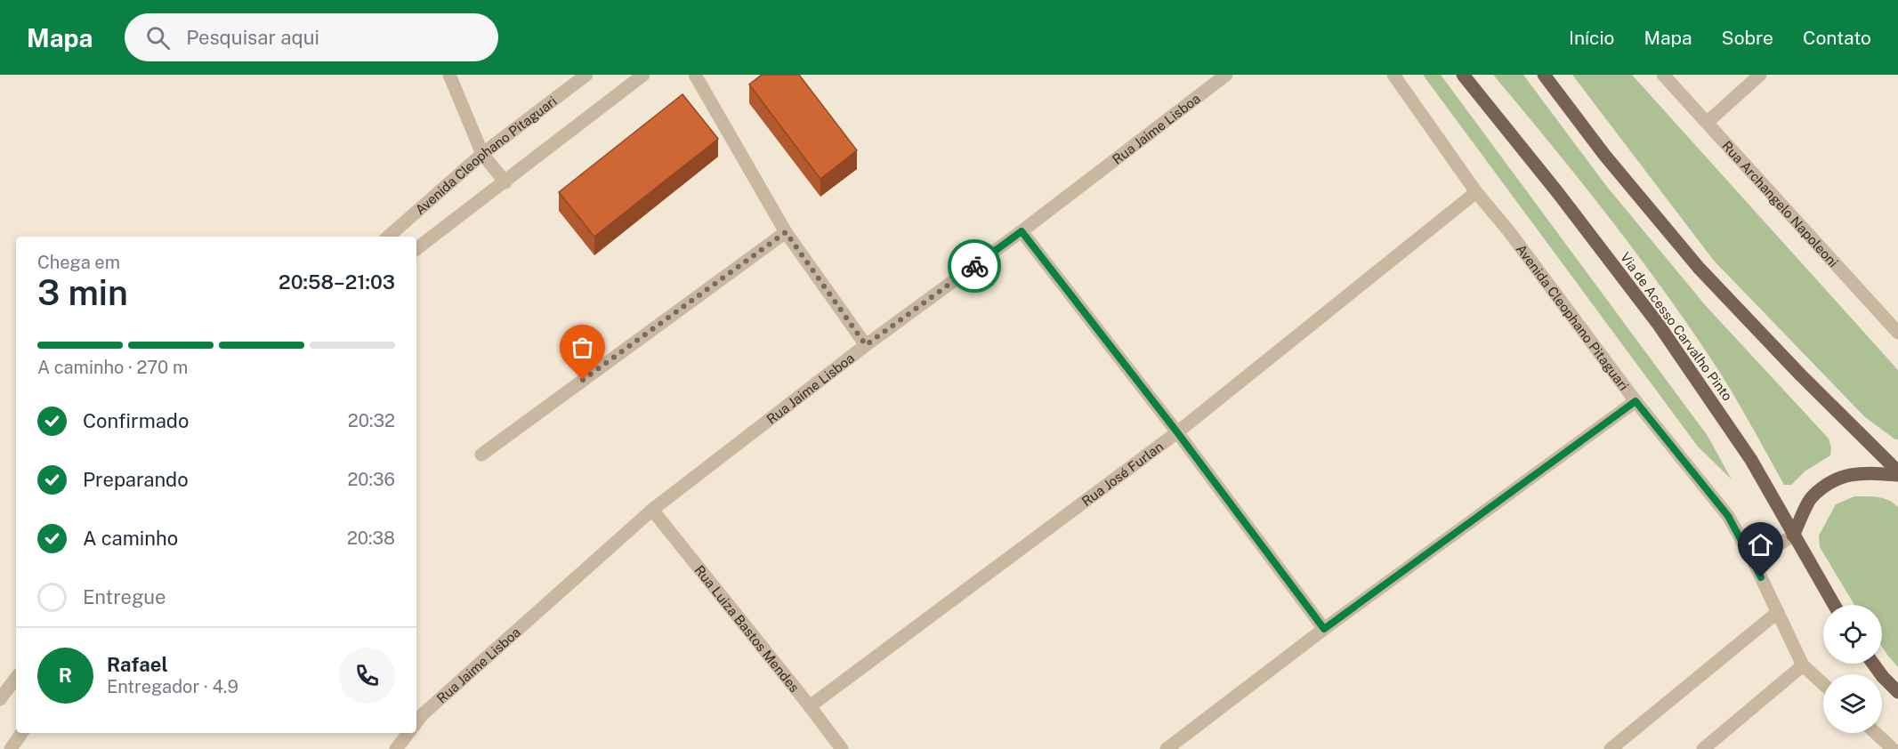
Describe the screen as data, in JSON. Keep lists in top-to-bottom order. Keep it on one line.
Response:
{"streets":{"main road":["Via de Acesso Carvalho Pinto"],"street":["Rua Jaime Lisboa","Avenida Cleophano Pitaguari","Rua Archangelo Napoleoni","Rua José Furlan","Rua Luiza Bastos Mendes"]},"crossings":[["Rua Jaime Lisboa","Rua Luiza Bastos Mendes"],["Avenida Cleophano Pitaguari","Rua José Furlan"],["Rua José Furlan","Rua Luiza Bastos Mendes"]],"page":{"header":"Mapa","search":"Pesquisar aqui","nav":["Início","Mapa","Sobre","Contato"],"heading":["3 min","Chega em","20:58–21:03"],"panel":["Rafael","Entregador · 4.9"],"bar":"A caminho · 270 m","list":[["Confirmado","20:32"],["Preparando","20:36"],["A caminho","20:38"],"Entregue"],"round":"R"}}
